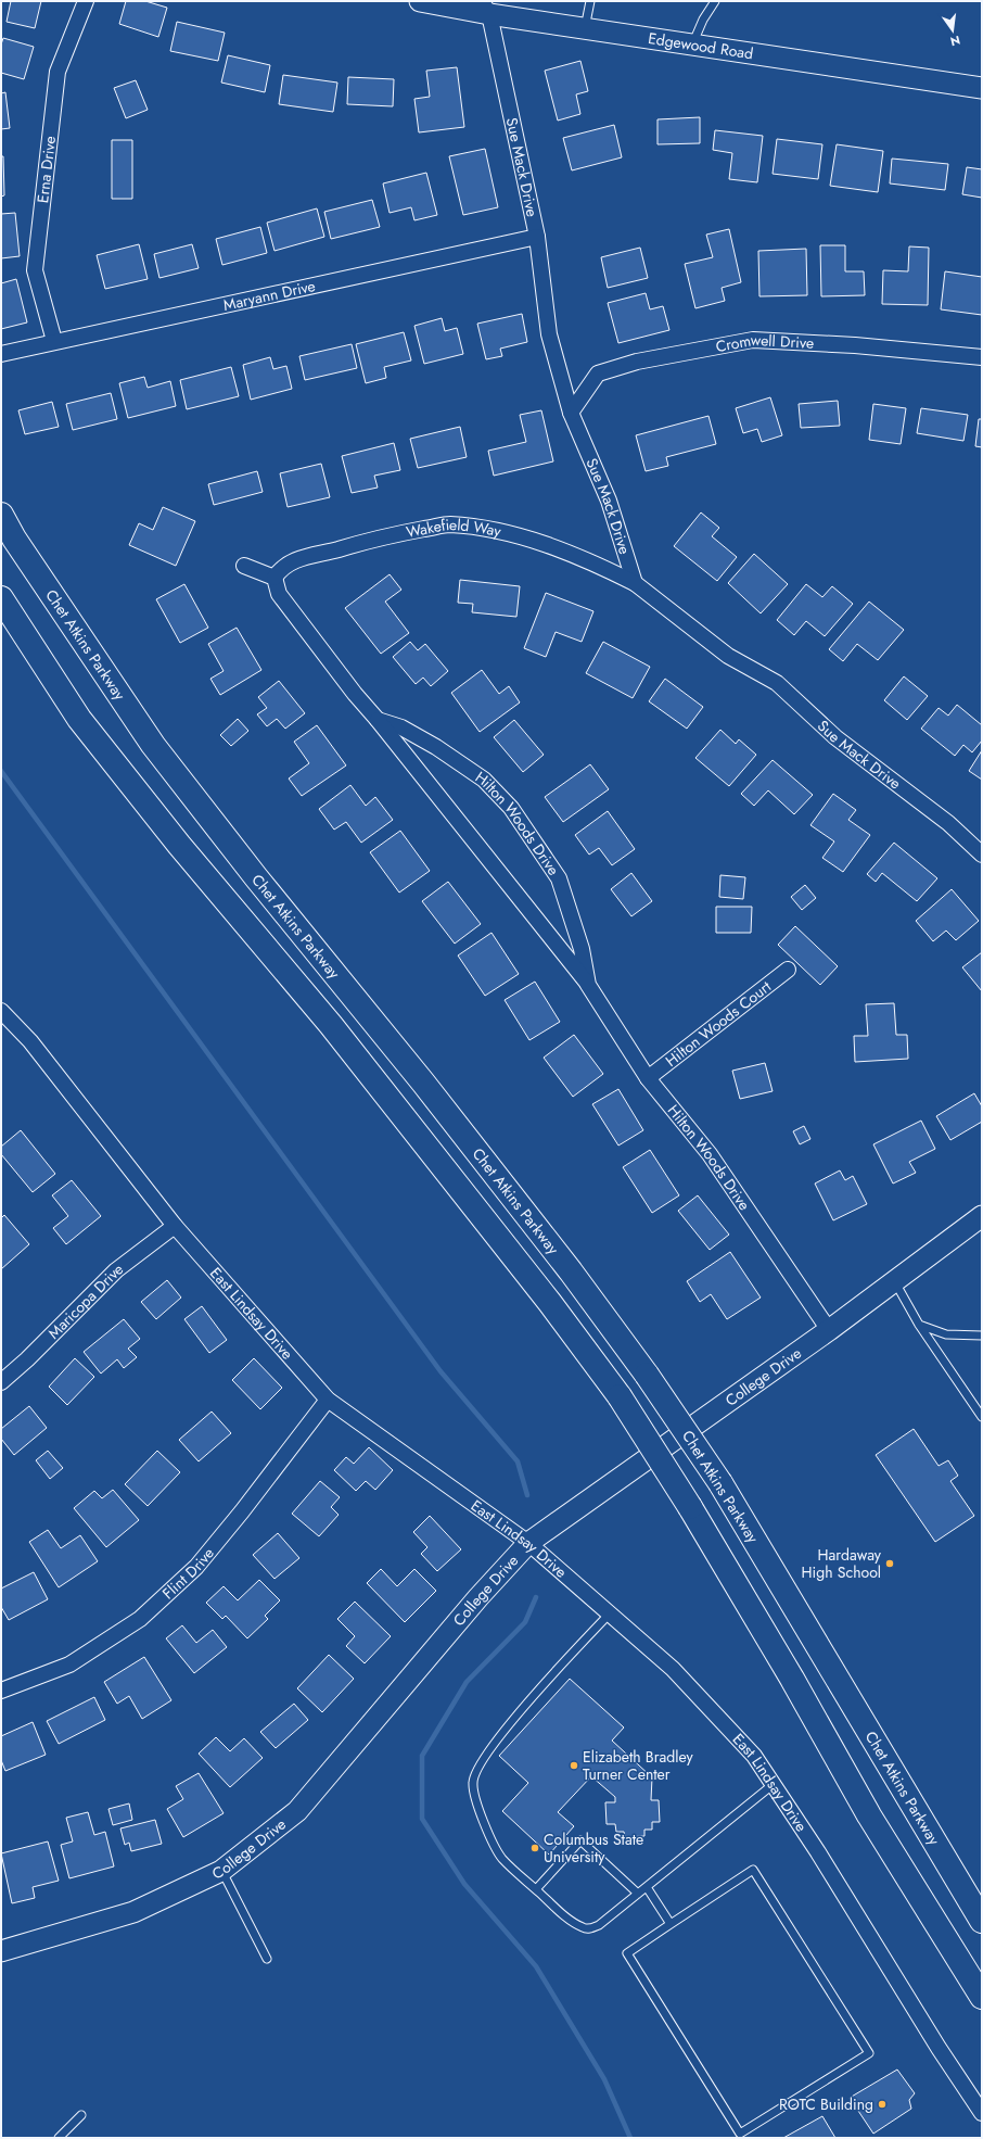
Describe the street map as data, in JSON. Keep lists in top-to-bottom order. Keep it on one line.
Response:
{"streets":{"highway":["Chet Atkins Parkway"],"street":["Edgewood Road","Sue Mack Drive","Erna Drive","Maryann Drive","Cromwell Drive","Wakefield Way","Hilton Woods Drive","Hilton Woods Court","Maricopa Drive","East Lindsay Drive","College Drive","Flint Drive"]},"crossings":[["Edgewood Road","Sue Mack Drive"],["Sue Mack Drive","Maryann Drive"],["Sue Mack Drive","Cromwell Drive"],["Sue Mack Drive","Wakefield Way"],["Erna Drive","Maryann Drive"],["Wakefield Way","Hilton Woods Drive"],["Hilton Woods Drive","Hilton Woods Court"],["Hilton Woods Drive","College Drive"],["Maricopa Drive","East Lindsay Drive"],["East Lindsay Drive","College Drive"],["East Lindsay Drive","Flint Drive"]],"places":["Hardaway High School","Elizabeth Bradley Turner Center","Columbus State University","ROTC Building"],"north":"bottom"}
